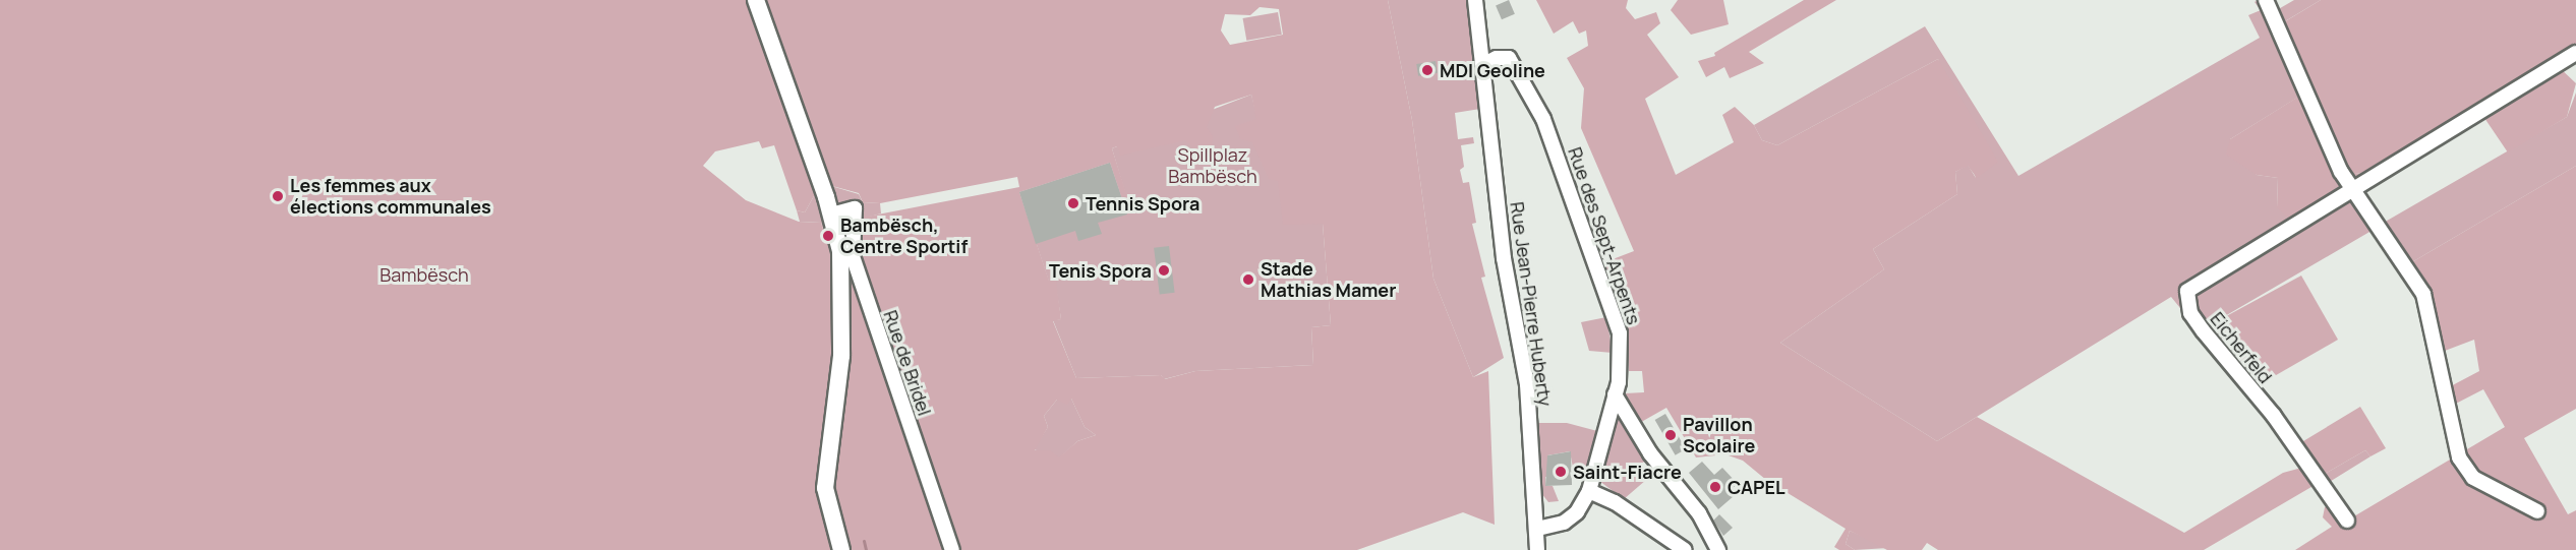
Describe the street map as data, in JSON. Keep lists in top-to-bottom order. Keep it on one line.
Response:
{"streets":{"street":["Rue des Sept-Arpents","Rue Jean-Pierre Huberty","Eicherfeld","Rue de Bridel"]},"crossings":[["Rue des Sept-Arpents","Rue Jean-Pierre Huberty"]],"parks":["Spillplaz Bambësch","Bambësch"],"places":["MDI Geoline","Les femmes aux élections communales","Tennis Spora","Bambësch, Centre Sportif","Tenis Spora","Stade Mathias Mamer","Pavillon Scolaire","Saint-Fiacre","CAPEL"]}
